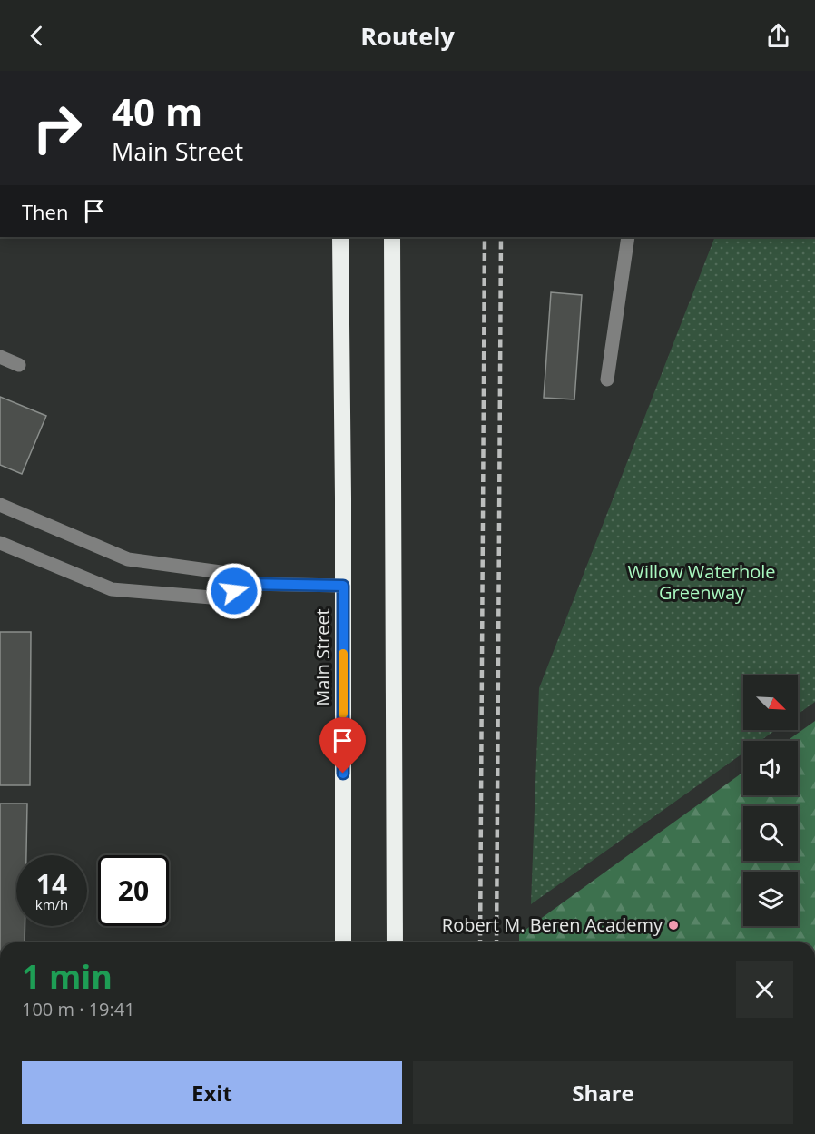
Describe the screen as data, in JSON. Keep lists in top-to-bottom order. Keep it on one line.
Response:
{"streets":{"highway":["Main Street"]},"parks":["Willow Waterhole Greenway"],"places":["Robert M. Beren Academy"],"north":"bottom right","page":{"header":"Routely","turn":["40 m","Main Street"],"then":"Then","speed":"14 km/h","limit":"20","heading":["1 min","100 m · 19:41"],"buttons":["Exit","Share"]}}
